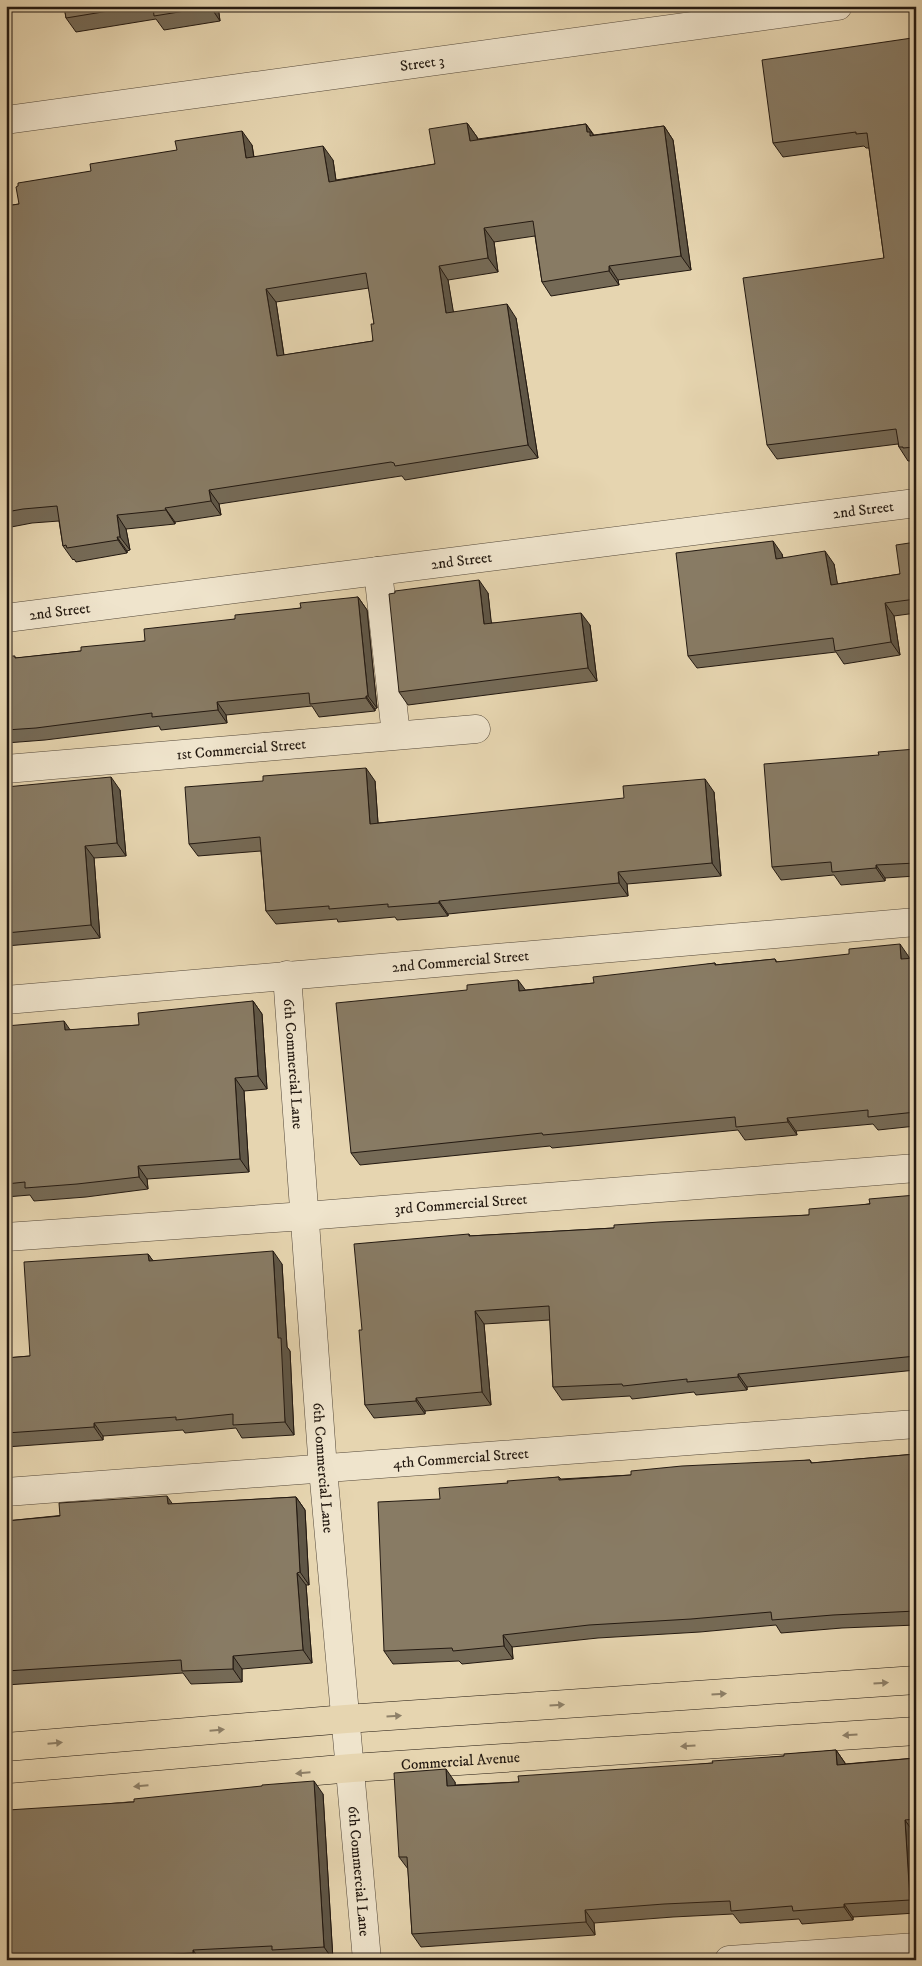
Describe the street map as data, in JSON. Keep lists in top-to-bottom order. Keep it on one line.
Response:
{"streets":{"main road":["Commercial Avenue"],"street":["Street 3","2nd Street","1st Commercial Street","2nd Commercial Street","6th Commercial Lane","3rd Commercial Street","4th Commercial Street"]},"crossings":[["2nd Commercial Street","6th Commercial Lane"],["6th Commercial Lane","3rd Commercial Street"],["6th Commercial Lane","4th Commercial Street"],["6th Commercial Lane","Commercial Avenue"]]}
